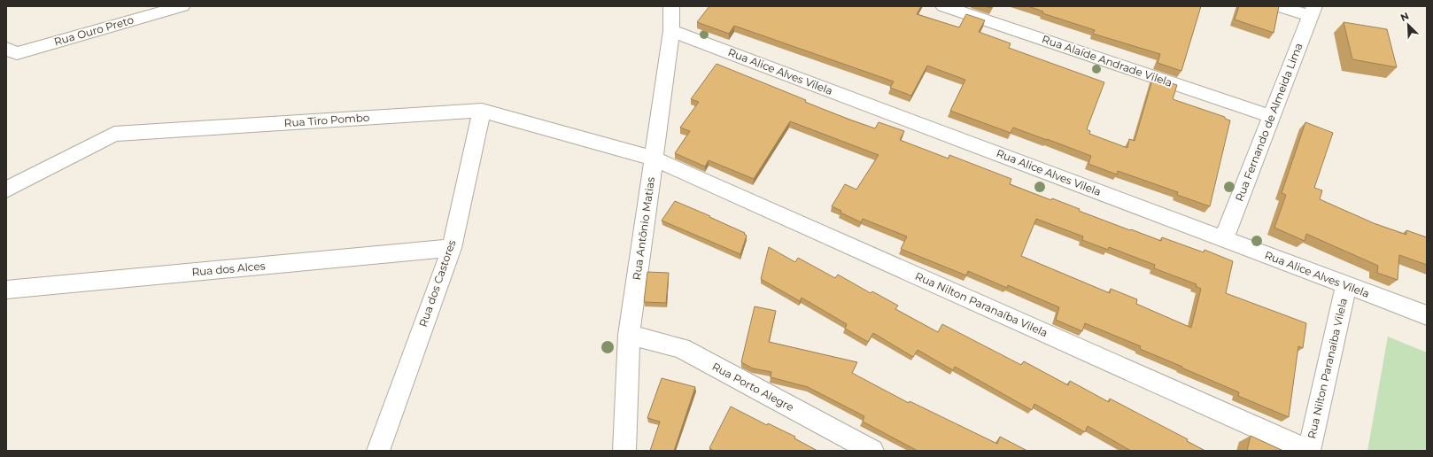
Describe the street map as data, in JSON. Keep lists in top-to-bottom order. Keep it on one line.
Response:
{"streets":{"street":["Rua Ouro Preto","Rua Alaíde Andrade Vilela","Rua Alice Alves Vilela","Rua Tiro Pombo","Rua Fernando de Almeida Lima","Rua Antônio Matias","Rua dos Alces","Rua dos Castores","Rua Nilton Paranaíba Vilela","Rua Porto Alegre"]},"crossings":[["Rua Alaíde Andrade Vilela","Rua Fernando de Almeida Lima"],["Rua Alice Alves Vilela","Rua Fernando de Almeida Lima"],["Rua Alice Alves Vilela","Rua Antônio Matias"],["Rua Alice Alves Vilela","Rua Nilton Paranaíba Vilela"],["Rua Tiro Pombo","Rua Antônio Matias"],["Rua Tiro Pombo","Rua dos Castores"],["Rua Tiro Pombo","Rua Nilton Paranaíba Vilela"],["Rua Antônio Matias","Rua Nilton Paranaíba Vilela"],["Rua Antônio Matias","Rua Porto Alegre"],["Rua dos Alces","Rua dos Castores"]],"north":"top left"}
